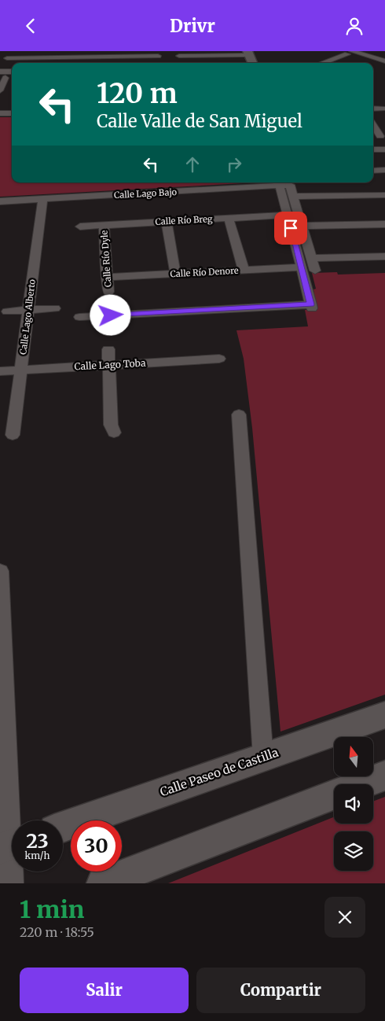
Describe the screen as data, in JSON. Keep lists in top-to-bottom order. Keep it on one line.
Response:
{"streets":{"street":["Calle Lago Bajo","Calle Río Breg","Calle Río Dyle","Calle Río Denore","Calle Lago Alberto","Calle Lago Toba","Calle Paseo de Castilla"]},"crossings":[["Calle Lago Bajo","Calle Lago Alberto"],["Calle Río Breg","Calle Río Dyle"],["Calle Río Dyle","Calle Río Denore"],["Calle Lago Alberto","Calle Lago Toba"]],"north":"top","page":{"header":"Drivr","turn":["120 m","Calle Valle de San Miguel"],"speed":"23 km/h","limit":"30","heading":["1 min","220 m · 18:55"],"buttons":["Salir","Compartir"]}}
